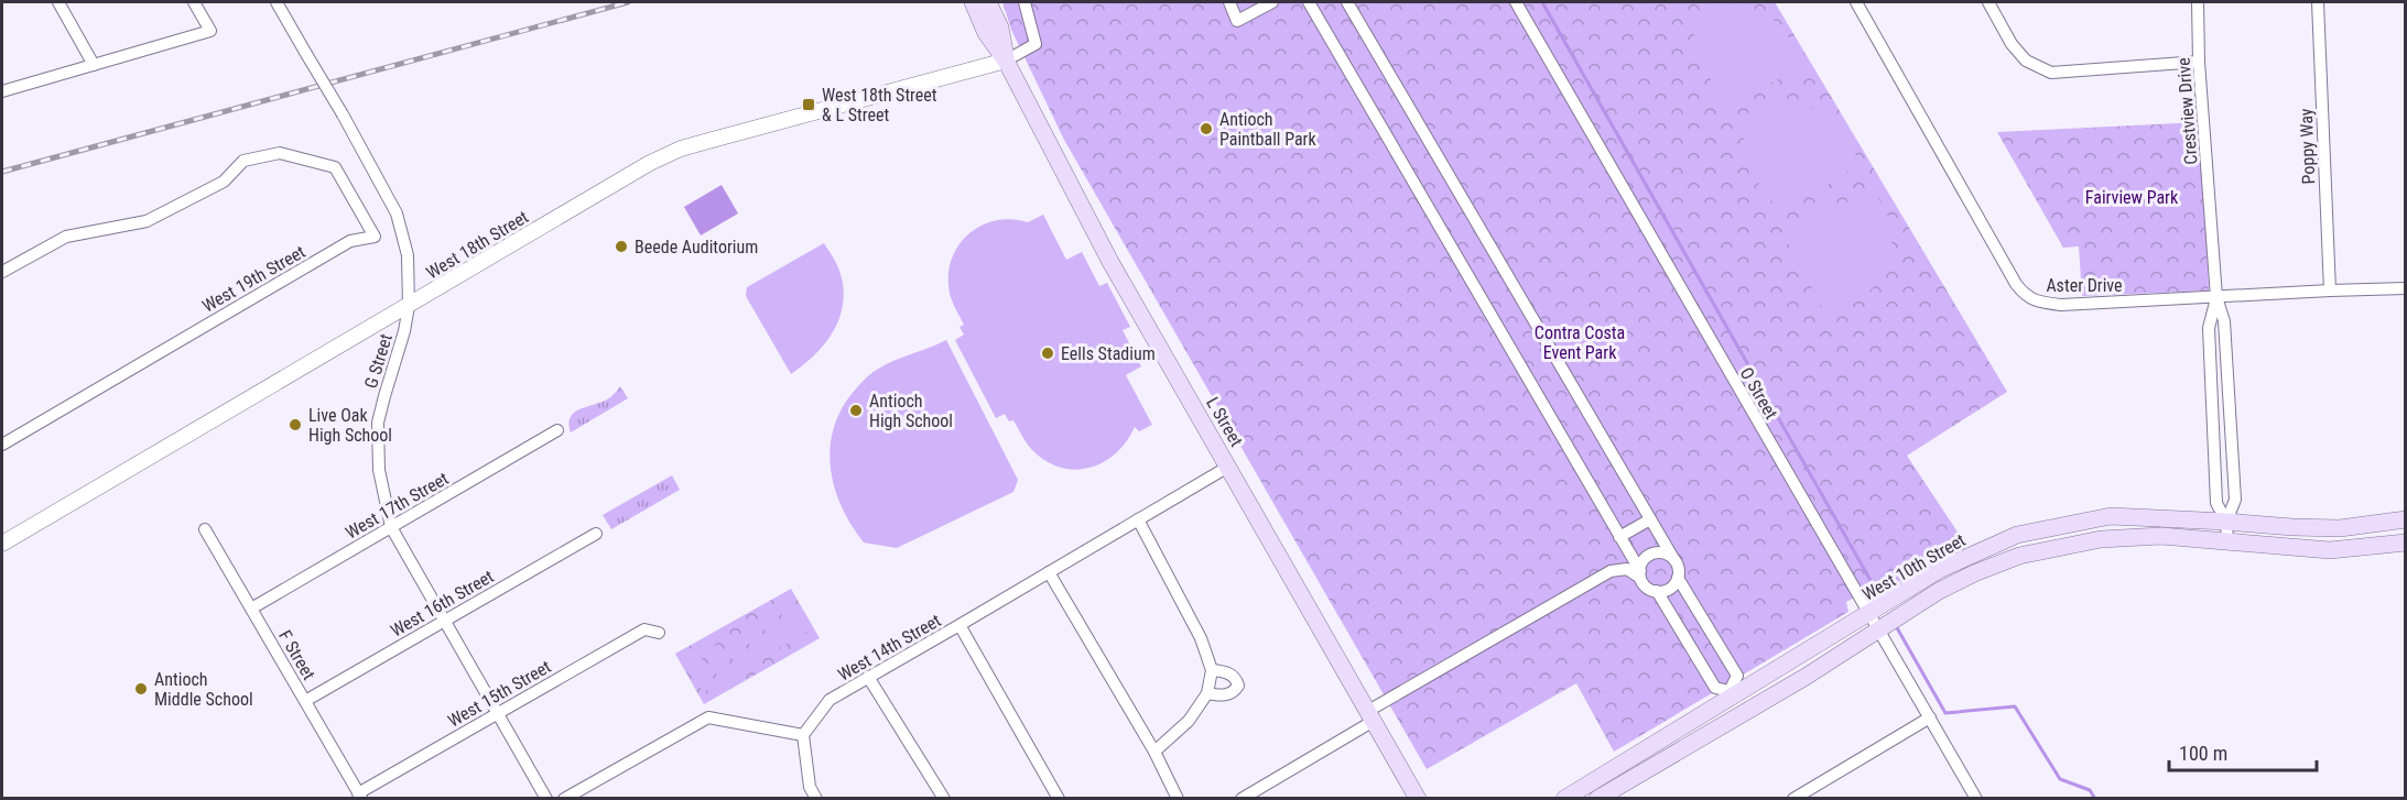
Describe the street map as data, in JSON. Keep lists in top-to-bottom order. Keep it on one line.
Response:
{"streets":{"main road":["L Street","West 10th Street"],"street":["Crestview Drive","Poppy Way","West 18th Street","West 19th Street","Aster Drive","G Street","O Street","West 17th Street","West 16th Street","West 14th Street","F Street","West 15th Street"]},"crossings":[["Crestview Drive","Aster Drive"],["Crestview Drive","West 10th Street"],["Poppy Way","Aster Drive"],["West 18th Street","G Street"],["West 18th Street","L Street"],["G Street","West 17th Street"],["G Street","West 16th Street"],["G Street","West 15th Street"],["O Street","West 10th Street"],["L Street","West 14th Street"],["West 17th Street","F Street"],["West 16th Street","F Street"],["F Street","West 15th Street"]],"parks":["Fairview Park","Contra Costa Event Park"],"places":{"transit":["West 18th Street & L Street"],"other":["Antioch Paintball Park","Beede Auditorium","Eells Stadium","Antioch High School","Live Oak High School","Antioch Middle School"]},"scale_bar":"100 m"}
